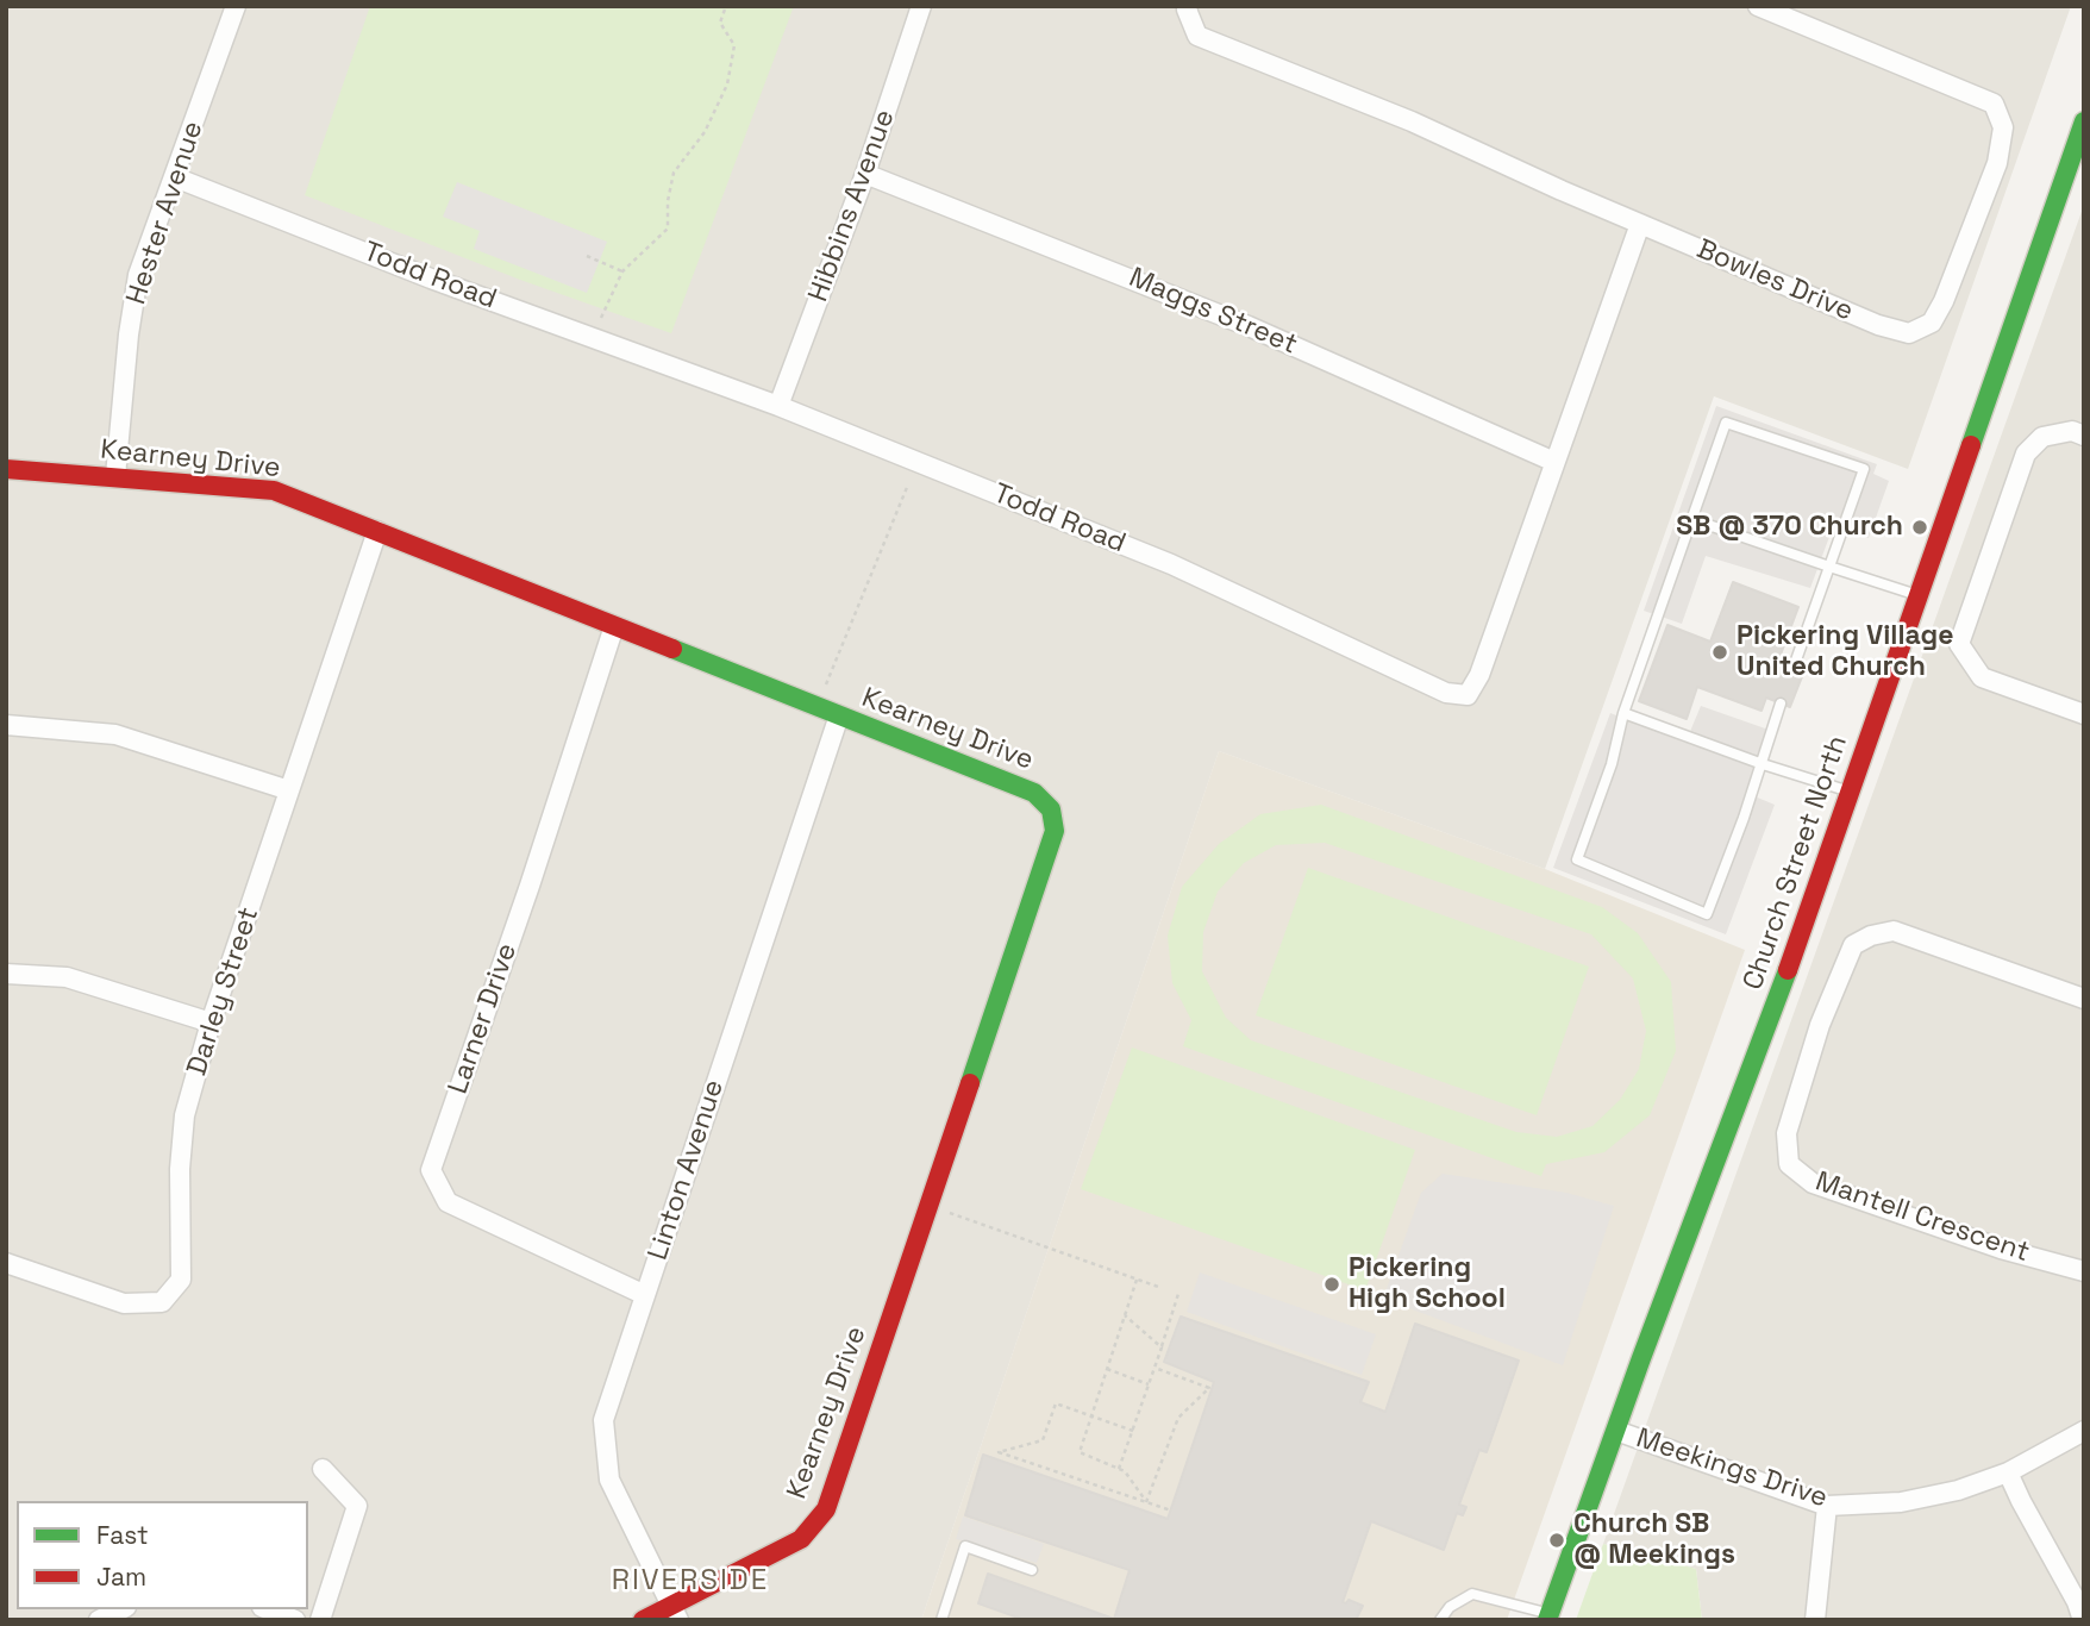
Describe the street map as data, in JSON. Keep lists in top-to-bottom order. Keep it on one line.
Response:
{"streets":{"street":["Hibbins Avenue","Hester Avenue","Todd Road","Bowles Drive","Maggs Street","Kearney Drive","Church Street North","Darley Street","Larner Drive","Linton Avenue","Mantell Crescent","Meekings Drive"]},"crossings":[["Hibbins Avenue","Todd Road"],["Hibbins Avenue","Maggs Street"],["Hester Avenue","Todd Road"],["Hester Avenue","Kearney Drive"],["Todd Road","Bowles Drive"],["Todd Road","Maggs Street"],["Kearney Drive","Darley Street"],["Kearney Drive","Larner Drive"],["Kearney Drive","Linton Avenue"],["Church Street North","Meekings Drive"],["Larner Drive","Linton Avenue"]],"districts":["RIVERSIDE"],"places":["SB @ 370 Church","Pickering Village United Church","Pickering High School","Church SB @ Meekings"],"legend":["Fast","Jam"]}
